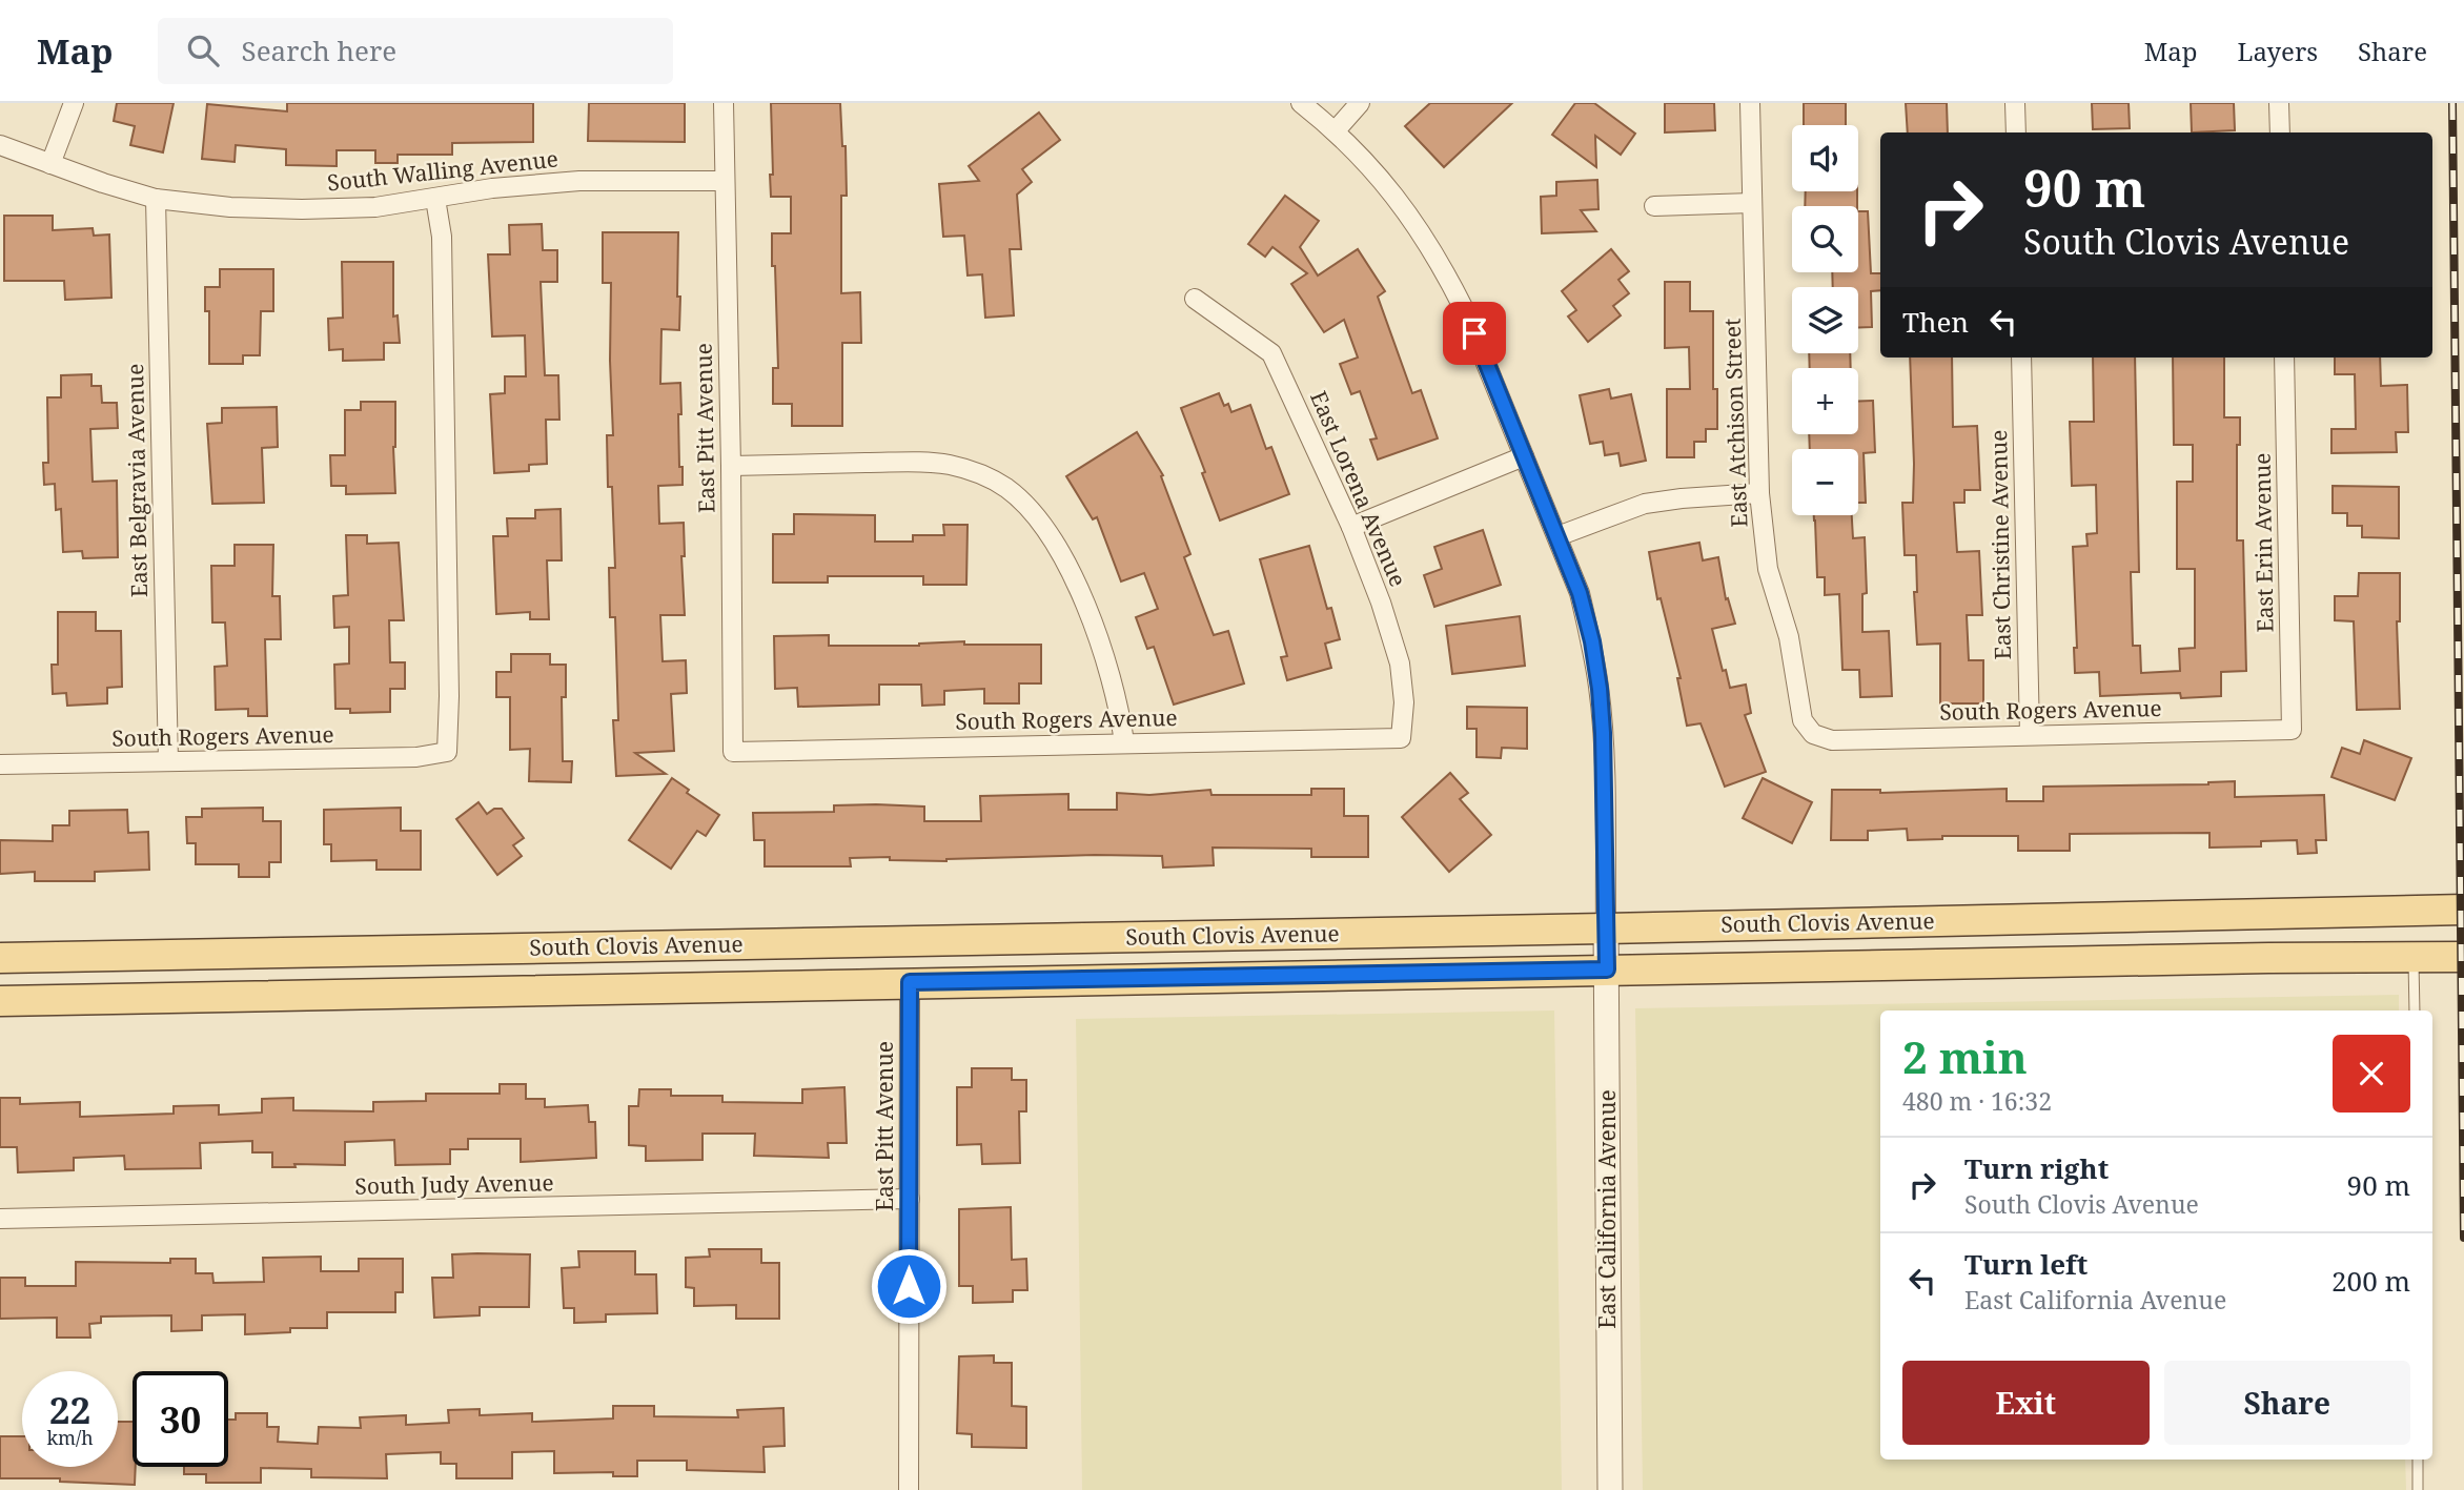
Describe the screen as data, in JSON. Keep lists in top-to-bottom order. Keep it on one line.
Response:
{"streets":{"main road":["South Clovis Avenue"],"street":["South Walling Avenue","East Atchison Street","East Pitt Avenue","East Belgravia Avenue","East Lorena Avenue","East Erin Avenue","East Christine Avenue","South Rogers Avenue","South Judy Avenue","East California Avenue"]},"crossings":[["South Walling Avenue","East Pitt Avenue"],["South Walling Avenue","East Belgravia Avenue"],["South Walling Avenue","South Rogers Avenue"],["East Atchison Street","South Rogers Avenue"],["East Pitt Avenue","South Rogers Avenue"],["East Pitt Avenue","South Clovis Avenue"],["East Pitt Avenue","South Judy Avenue"],["East Belgravia Avenue","South Rogers Avenue"],["East Lorena Avenue","South Rogers Avenue"],["East Erin Avenue","South Rogers Avenue"],["East Christine Avenue","South Rogers Avenue"],["South Clovis Avenue","East California Avenue"]],"page":{"header":"Map","search":"Search here","nav":["Map","Layers","Share"],"map_buttons":["+","−"],"turn":["90 m","South Clovis Avenue"],"then":"Then","heading":["2 min","480 m · 16:32"],"list":[{"name":"Turn right","note":"South Clovis Avenue","value":"90 m"},{"name":"Turn left","note":"East California Avenue","value":"200 m"}],"buttons":["Exit","Share"],"speed":"22 km/h","limit":"30"}}
